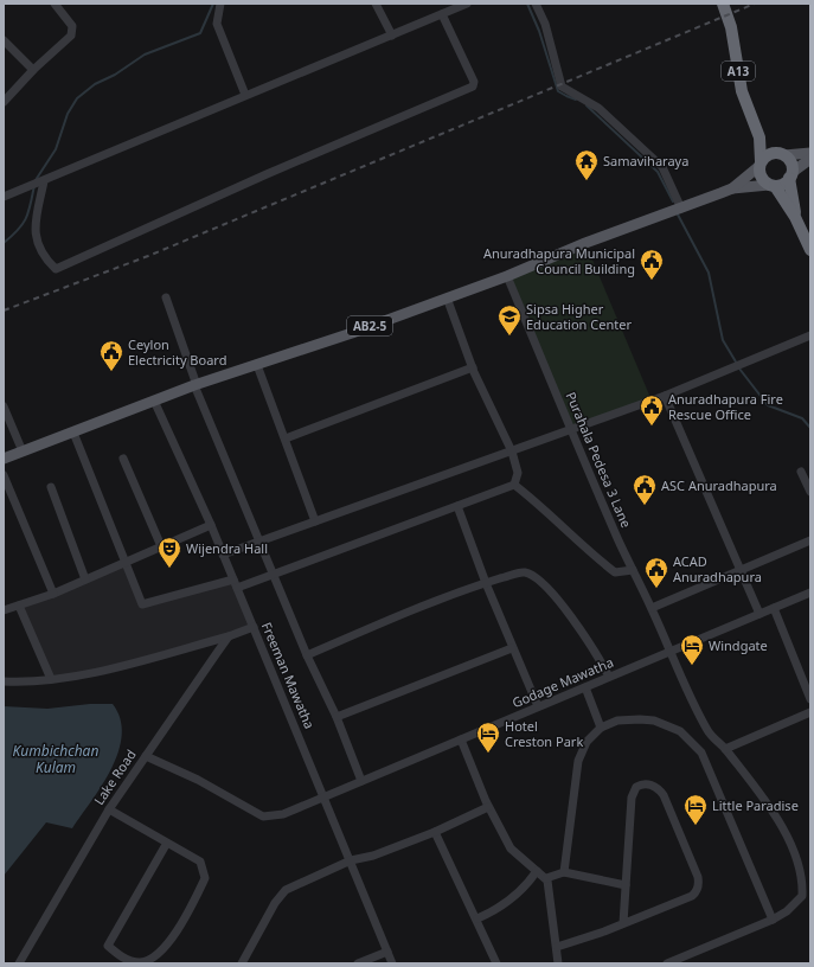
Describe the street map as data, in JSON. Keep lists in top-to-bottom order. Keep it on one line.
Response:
{"streets":{"highway":["A13"],"main road":["AB2-5"],"street":["Purahala Pedesa 3 Lane","Freeman Mawatha","Godage Mawatha","Lake Road"]},"crossings":[["A13","AB2-5"],["AB2-5","Purahala Pedesa 3 Lane"],["AB2-5","Freeman Mawatha"],["Purahala Pedesa 3 Lane","Godage Mawatha"],["Freeman Mawatha","Godage Mawatha"],["Godage Mawatha","Lake Road"]],"water":["Kumbichchan Kulam"],"places":{"temple":["Samaviharaya"],"public building":["Anuradhapura Municipal Council Building","Ceylon Electricity Board","Anuradhapura Fire Rescue Office","ASC Anuradhapura","ACAD Anuradhapura"],"school or university":["Sipsa Higher Education Center"],"theatre":["Wijendra Hall"],"hotel":["Windgate","Hotel Creston Park","Little Paradise"]}}
